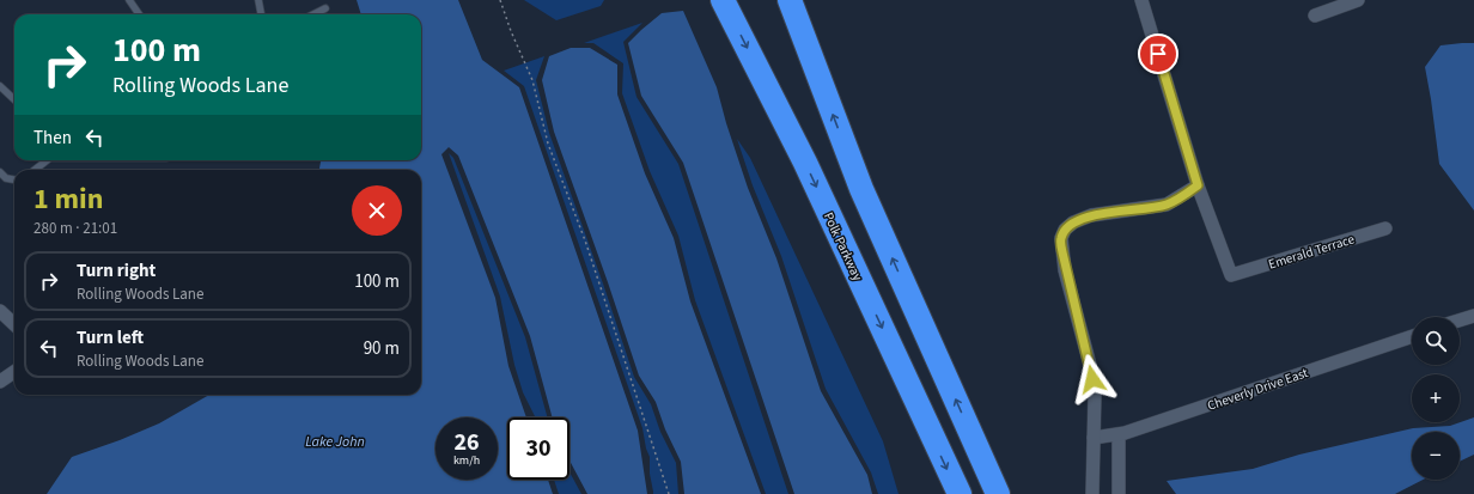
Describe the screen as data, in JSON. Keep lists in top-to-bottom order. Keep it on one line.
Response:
{"streets":{"highway":["Polk Parkway"],"street":["Emerald Terrace","Cheverly Drive East"]},"water":["Lake John"],"page":{"turn":["100 m","Rolling Woods Lane"],"then":"Then","heading":["1 min","280 m · 21:01"],"list":[{"name":"Turn right","note":"Rolling Woods Lane","value":"100 m"},{"name":"Turn left","note":"Rolling Woods Lane","value":"90 m"}],"map_buttons":["+","−"],"speed":"26 km/h","limit":"30"}}
